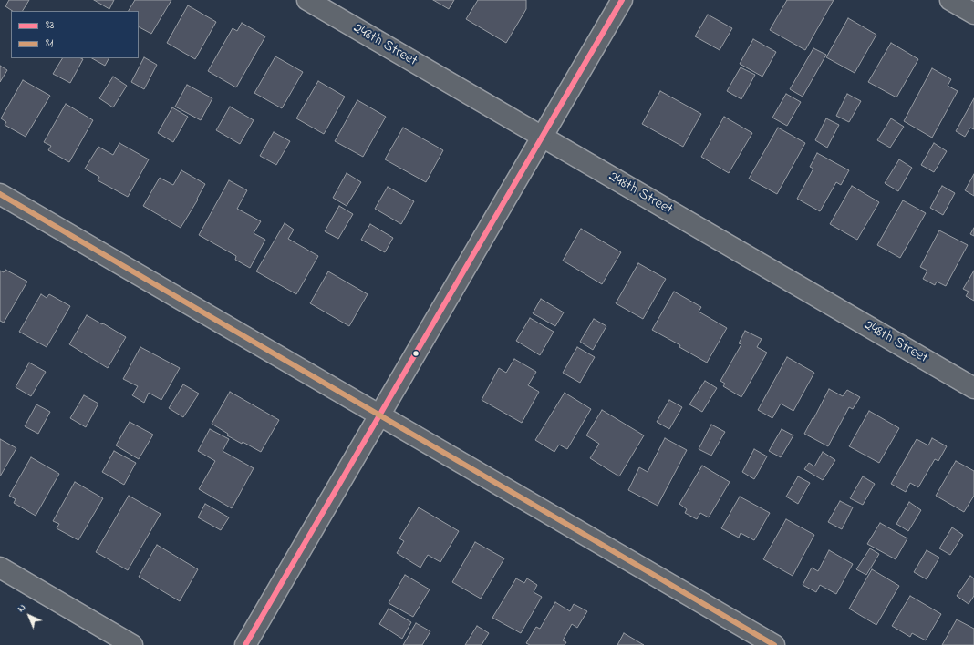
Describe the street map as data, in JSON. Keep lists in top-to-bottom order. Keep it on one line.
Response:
{"streets":{"street":["248th Street"]},"lines":["transit line 83","transit line 81"],"legend":["83","81"],"north":"top left"}
